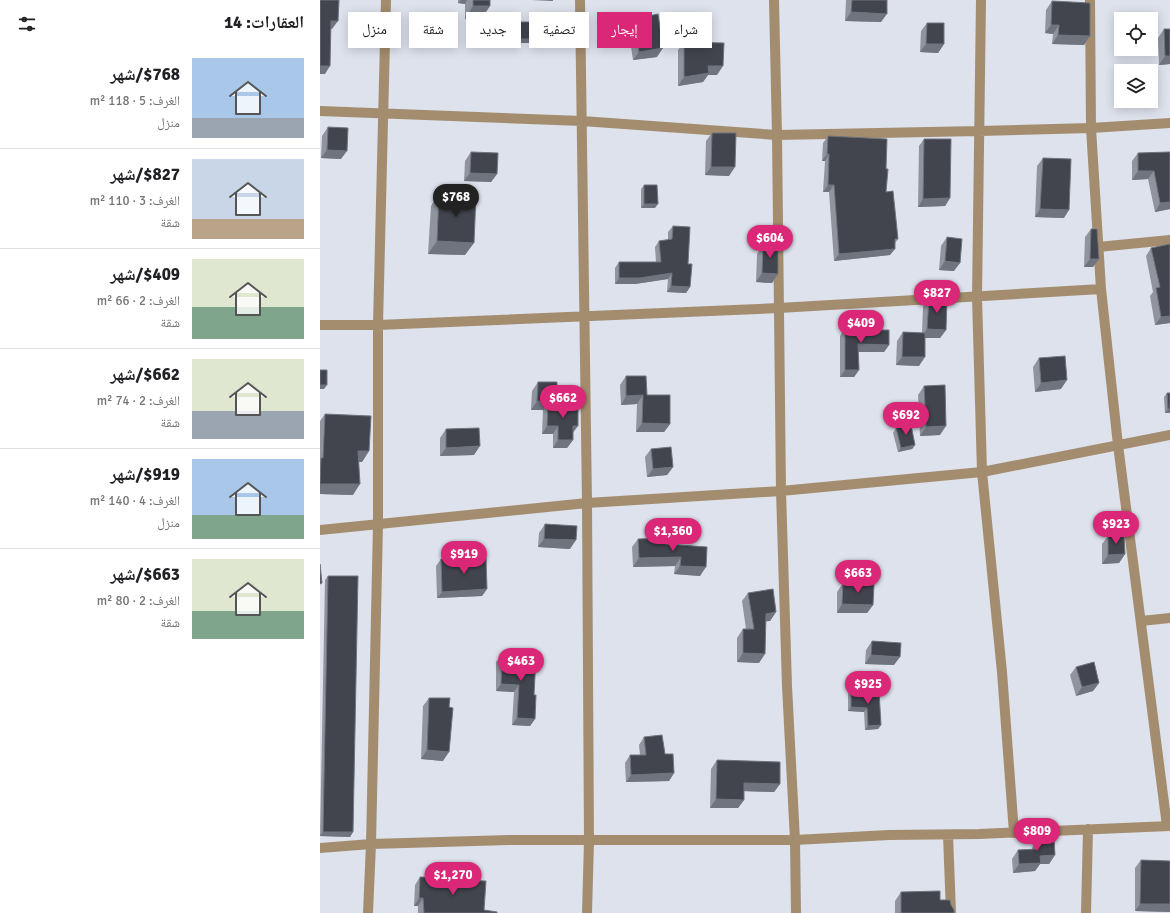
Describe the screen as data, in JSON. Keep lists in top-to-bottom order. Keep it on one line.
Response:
{"page":{"heading":"العقارات: 14","chip":["شراء","إيجار","تصفية","جديد","شقة","منزل"],"list":[{"name":"$768/شهر","note":"الغرف: 5 · 118 m² · منزل"},{"name":"$827/شهر","note":"الغرف: 3 · 110 m² · شقة"},{"name":"$409/شهر","note":"الغرف: 2 · 66 m² · شقة"},{"name":"$662/شهر","note":"الغرف: 2 · 74 m² · شقة"},{"name":"$919/شهر","note":"الغرف: 4 · 140 m² · منزل"},{"name":"$663/شهر","note":"الغرف: 2 · 80 m² · شقة"}],"price":["$768","$604","$827","$409","$662","$692","$923","$1,360","$919","$663","$463","$925","$809","$1,270"]}}
